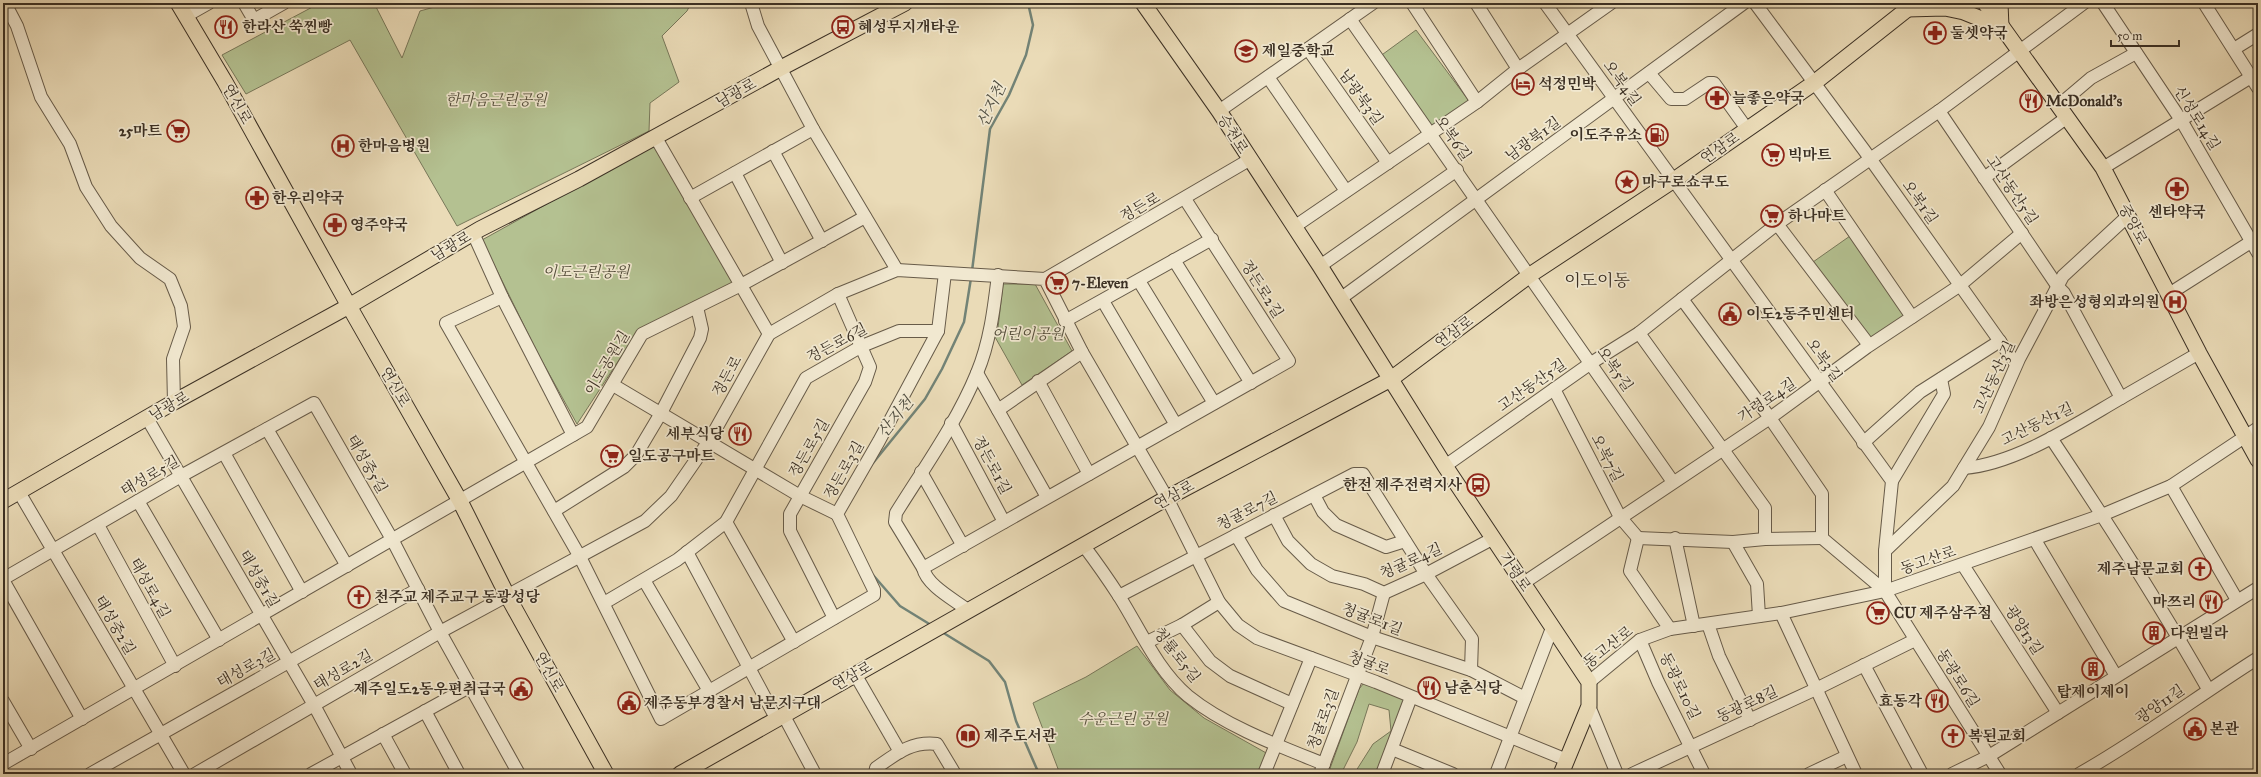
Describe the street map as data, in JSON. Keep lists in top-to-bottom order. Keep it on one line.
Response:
{"streets":{"main road":["남광로","연신로","승천로","연삼로","중앙로","가령로"],"street":["오복4길","남광북3길","신성로14길","오복6길","남광북1길","고산동산5길","오복1길","정든로","정든로2길","정든로6길","오복3길","이도공원길","오복5길","고산동산3길","가령로4길","고산동산1길","정든로5길","오복7길","태성중5길","정든로1길","정든로3길","태성로5길","청귤로7길","동고산로","청귤로4길","태성중1길","태성로4길","청귤로1길","태성중2길","광양13길","청률로5길","청귤로","태성로3길","태성로2길","동광로6길","동광로10길","동광로8길","광양11길","청귤로3길"]},"crossings":[["오복4길","남광북1길"],["오복4길","연삼로"],["오복4길","오복3길"],["남광로","연신로"],["남광로","태성중1길"],["남광로","태성중2길"],["연신로","정든로"],["연신로","이도공원길"],["연신로","태성로2길"],["승천로","남광북1길"],["승천로","연삼로"],["승천로","정든로"],["승천로","가령로"],["오복6길","남광북1길"],["오복6길","연삼로"],["오복6길","오복5길"],["연삼로","오복1길"],["연삼로","오복3길"],["연삼로","오복5길"],["연삼로","가령로"],["연삼로","청률로5길"],["연삼로","청귤로"],["고산동산5길","오복1길"],["고산동산5길","중앙로"],["고산동산5길","오복3길"],["고산동산5길","오복5길"],["고산동산5길","고산동산3길"],["고산동산5길","가령로4길"],["고산동산5길","오복7길"],["고산동산5길","가령로"],["오복1길","고산동산3길"],["오복1길","가령로4길"],["정든로","정든로2길"],["정든로","정든로3길"],["정든로","태성로2길"],["중앙로","고산동산3길"],["중앙로","고산동산1길"],["중앙로","동고산로"],["정든로6길","정든로5길"],["정든로6길","정든로3길"],["오복3길","가령로4길"],["오복5길","가령로4길"],["고산동산3길","고산동산1길"],["가령로4길","오복7길"],["가령로4길","가령로"],["정든로5길","정든로3길"],["태성중5길","태성로5길"],["태성중5길","태성로3길"],["태성중5길","태성로2길"],["태성로5길","태성중1길"],["태성로5길","태성로4길"],["태성로5길","태성중2길"],["청귤로7길","청귤로4길"],["청귤로7길","청귤로1길"],["청귤로7길","청귤로"],["동고산로","가령로"],["동고산로","광양13길"],["동고산로","동광로6길"],["동고산로","동광로10길"],["청귤로4길","가령로"],["청귤로4길","청귤로3길"],["태성중1길","태성로3길"],["태성중1길","태성로2길"],["청귤로1길","청귤로3길"],["태성중2길","태성로3길"],["청률로5길","청귤로3길"],["청귤로","청귤로3길"],["동광로10길","동광로8길"]],"districts":["이도이동"],"water":["산지천"],"parks":["한마음근린공원","이도근린공원","어린이공원","수운근린 공원"],"places":{"restaurant":["한라산 쑥찐빵","McDonald's","세부식당","마쯔리","남춘식당","효동각"],"bus stop":["혜성무지개타운","한전 제주전력지사"],"pharmacy":["둘셋약국","늘좋은약국","센타약국","한우리약국","영주약국"],"school or university":["제일중학교"],"hotel":["석정민박"],"supermarket":["25마트","빅마트","하나마트","7-Eleven","일도공구마트","CU 제주삼주점"],"fuel station":["이도주유소"],"hospital":["한마음병원","좌방은성형외과의원"],"place":["마구로쇼쿠도"],"public building":["이도2동주민센터","제주일도2동우편취급국","제주동부경찰서 남문지구대","본관"],"church":["제주남문교회","천주교 제주교구 동광성당","복된교회"],"building":["다윈빌라","탑제이제이"],"library":["제주도서관"]},"scale_bar":"50 m"}
